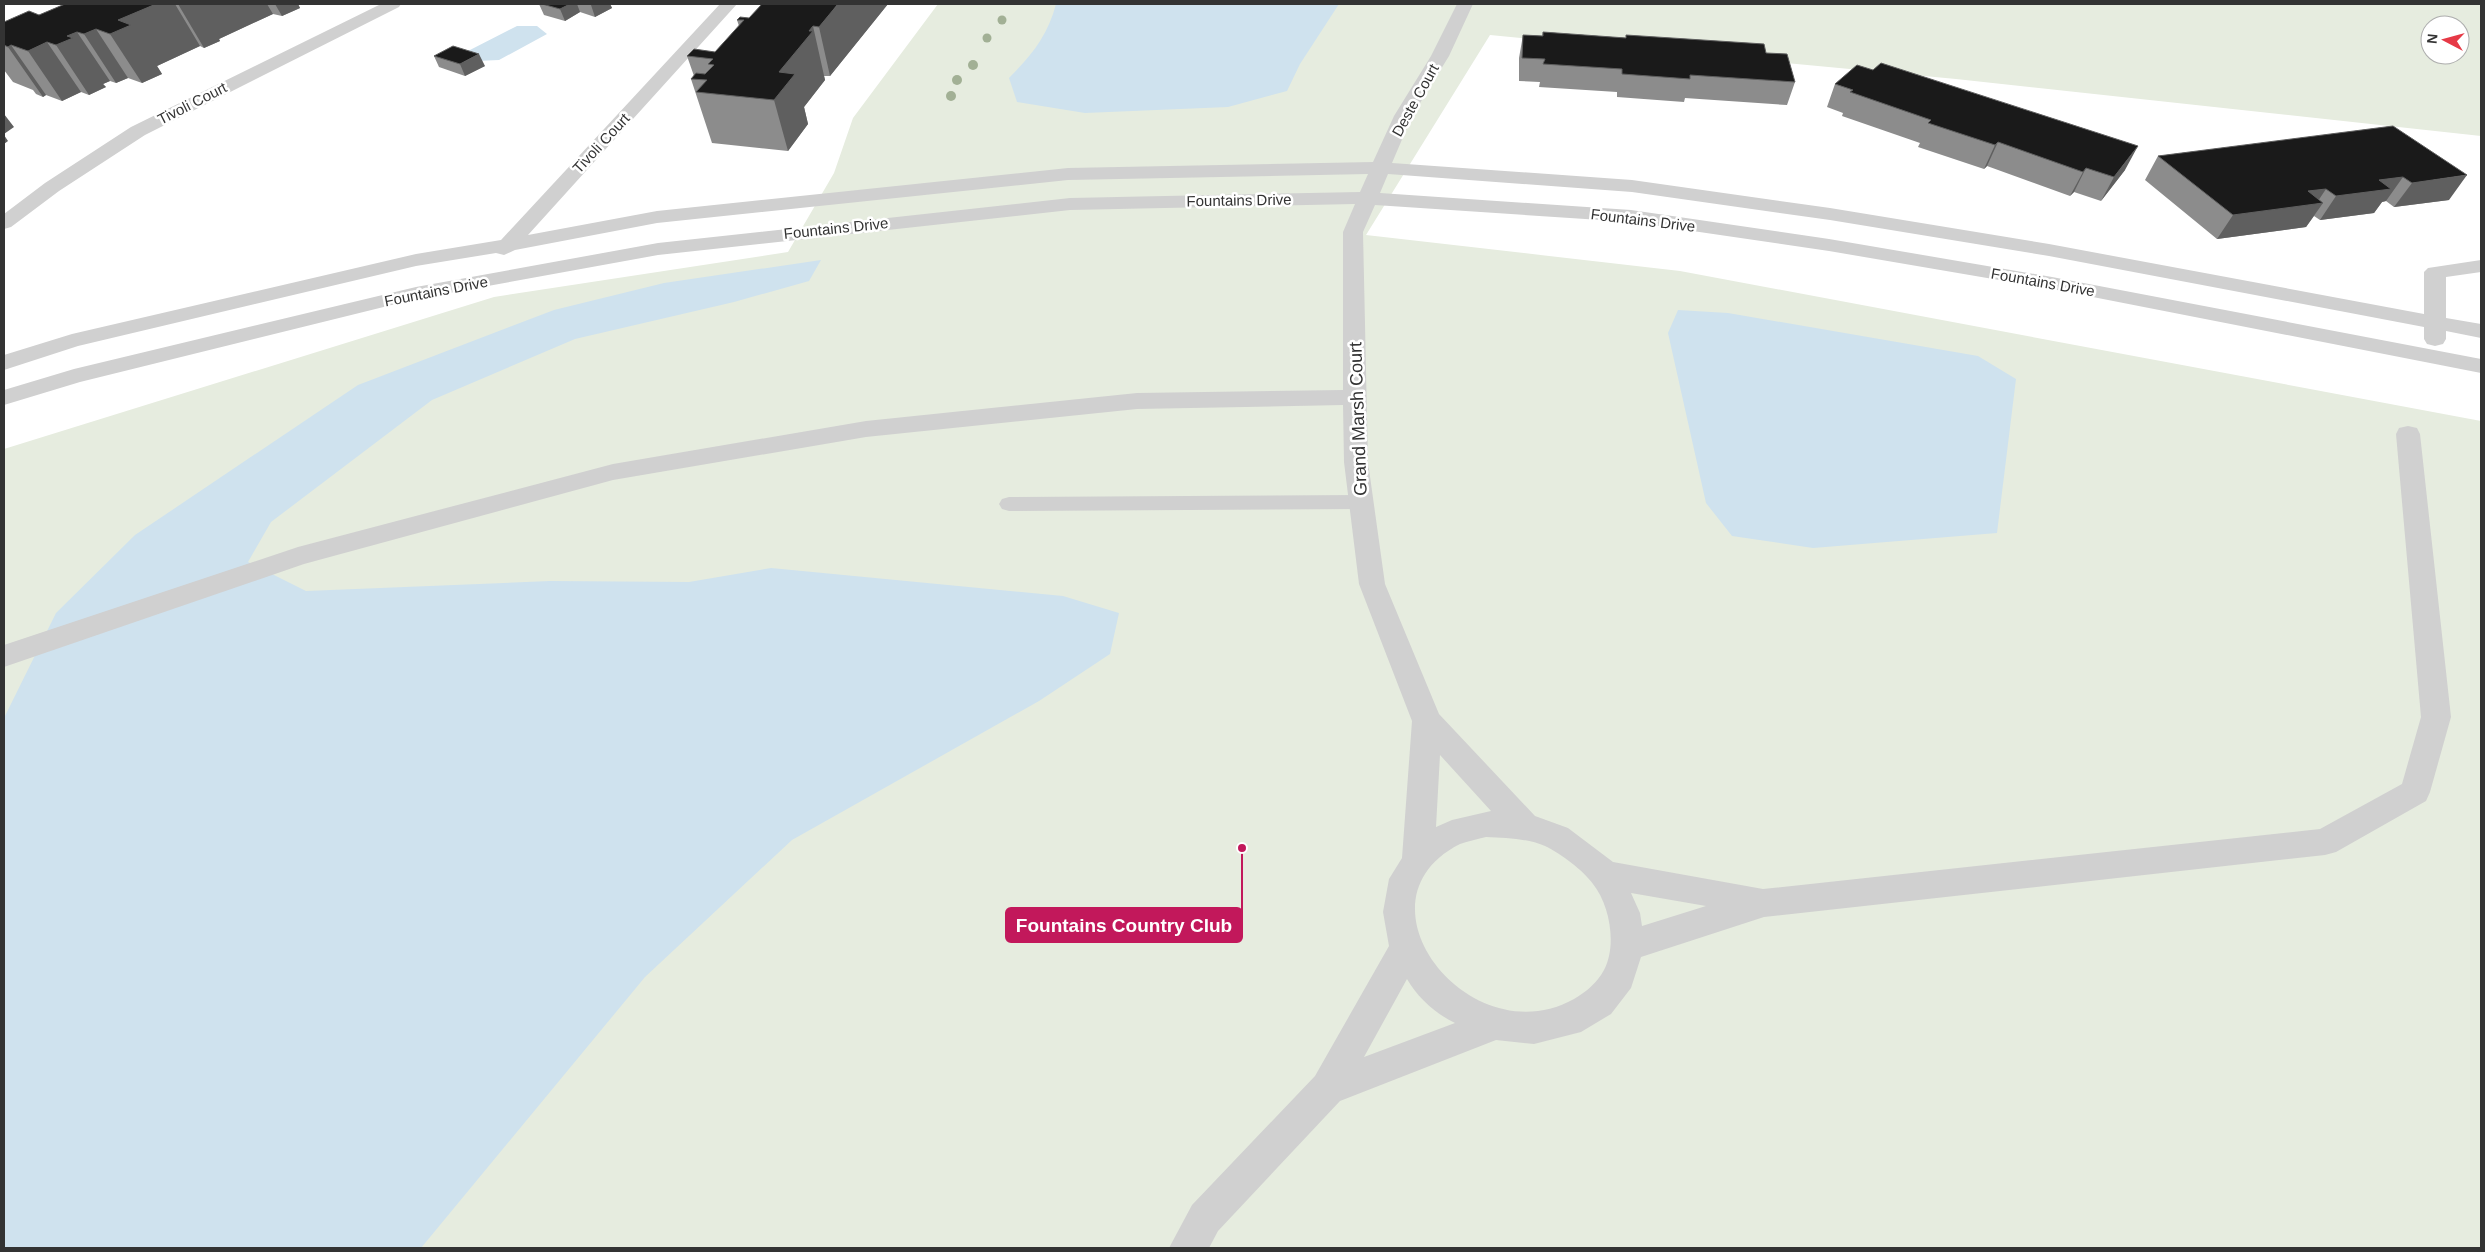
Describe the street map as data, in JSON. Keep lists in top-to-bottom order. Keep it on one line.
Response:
{"streets":{"street":["Deste Court","Tivoli Court","Fountains Drive","Grand Marsh Court"]},"crossings":[["Deste Court","Fountains Drive"],["Deste Court","Grand Marsh Court"],["Tivoli Court","Fountains Drive"],["Fountains Drive","Grand Marsh Court"]],"places":["Fountains Country Club"],"north":"left"}
